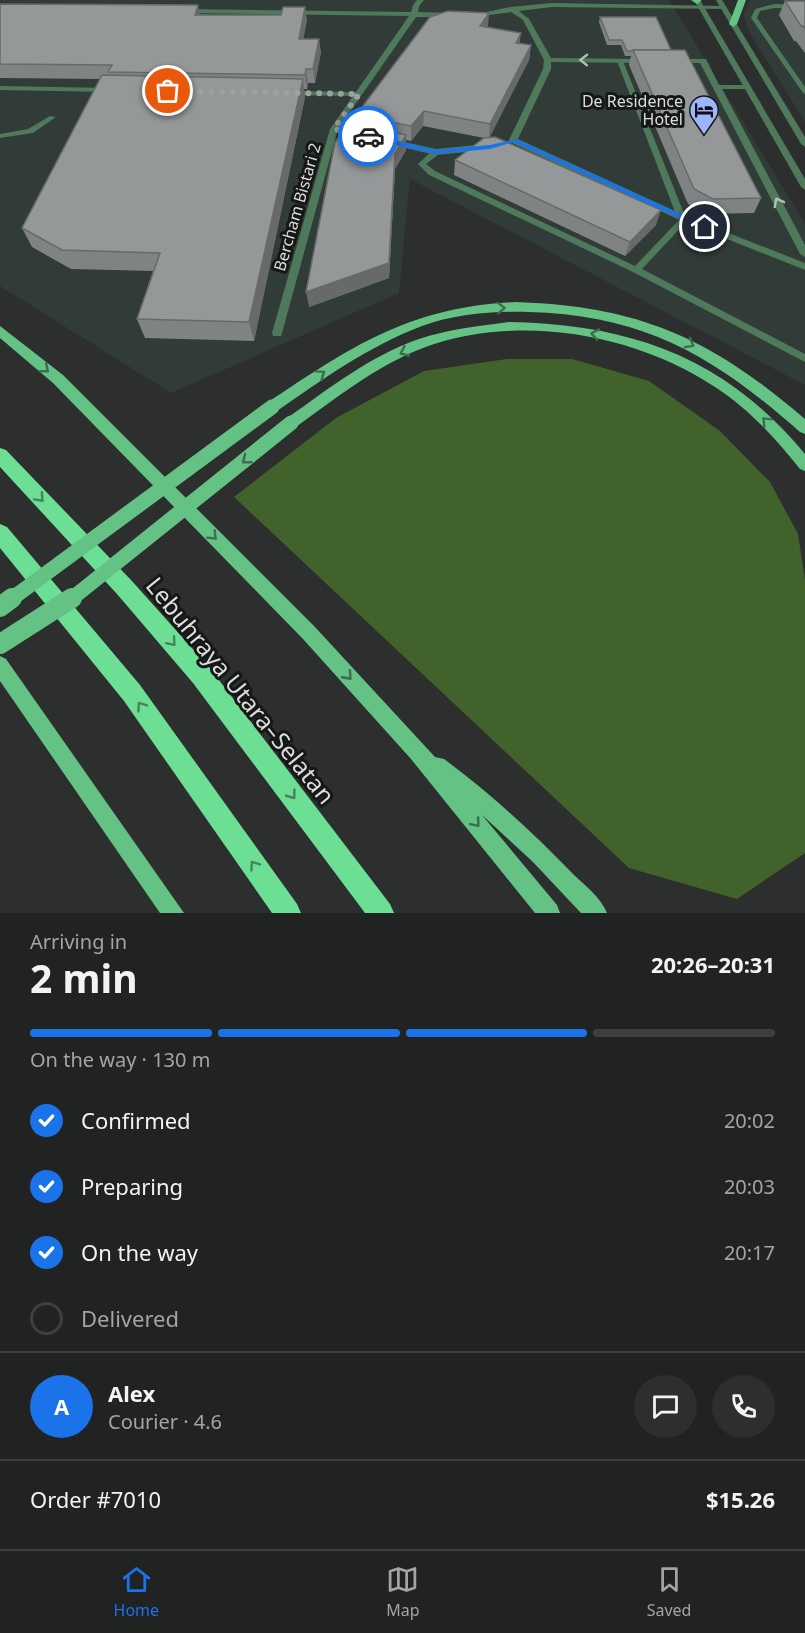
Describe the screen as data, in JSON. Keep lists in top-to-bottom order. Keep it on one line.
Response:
{"streets":{"highway":["Lebuhraya Utara–Selatan"],"street":["Bercham Bistari 2"]},"places":{"hotel":["De Residence Hotel"]},"page":{"heading":["2 min","Arriving in","20:26–20:31"],"panel":["Alex","Courier · 4.6","Order #7010","$15.26"],"bar":"On the way · 130 m","list":[["Confirmed","20:02"],["Preparing","20:03"],["On the way","20:17"],"Delivered"],"round":"A","tabs":["Home","Map","Saved"]}}
